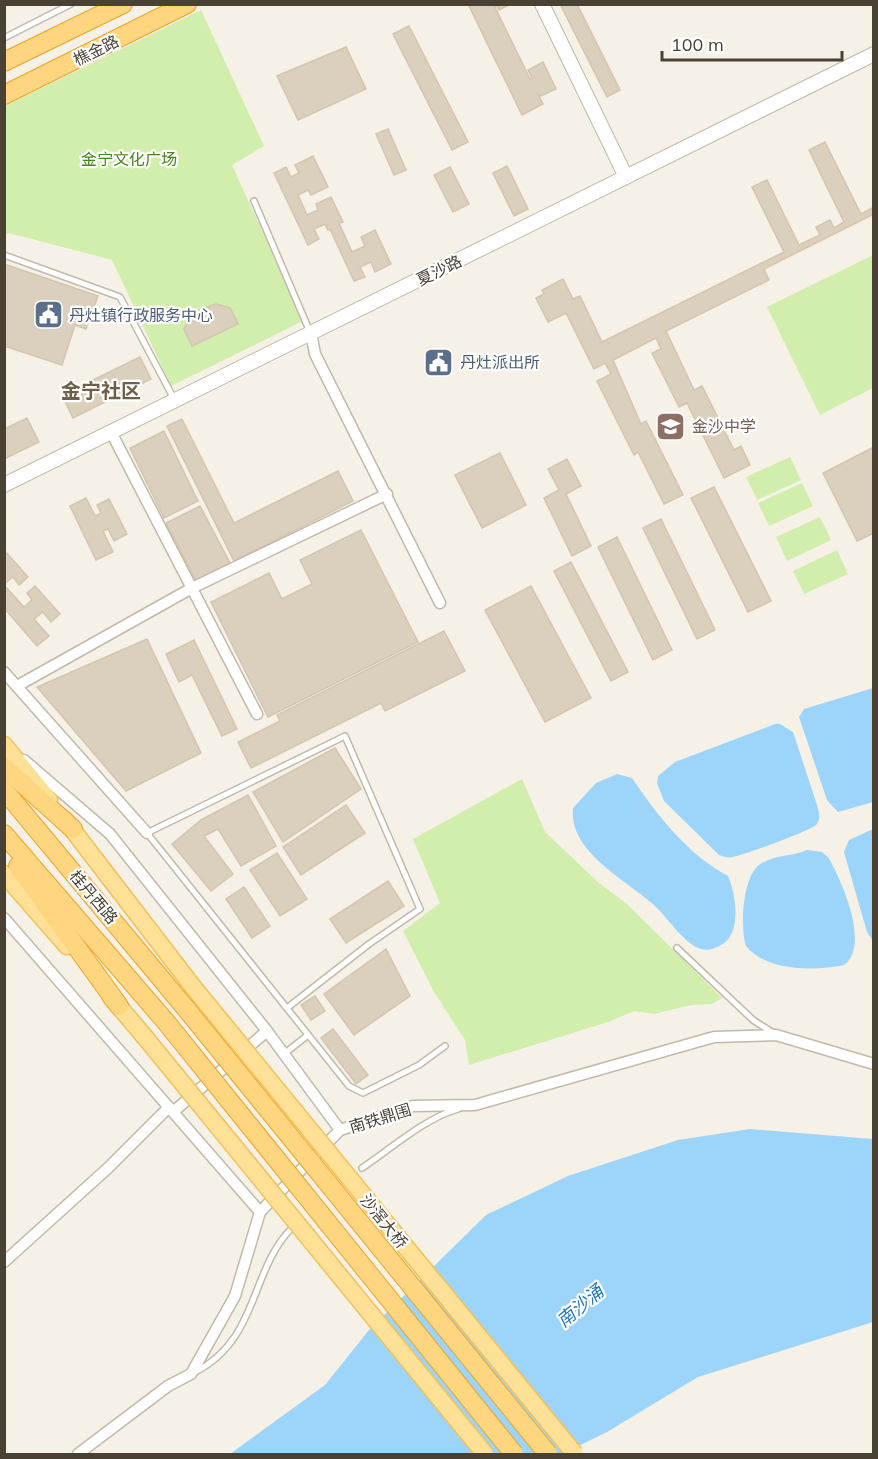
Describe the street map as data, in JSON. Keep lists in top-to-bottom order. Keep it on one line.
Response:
{"streets":{"highway":["樵金路","桂丹西路","沙滘大桥"],"street":["夏沙路","南铁鼎围"]},"crossings":[["桂丹西路","沙滘大桥"]],"districts":["金宁社区"],"water":["南沙涌"],"parks":["金宁文化广场"],"places":{"public building":["丹灶镇行政服务中心","丹灶派出所"],"school or university":["金沙中学"]},"scale_bar":"100 m"}
